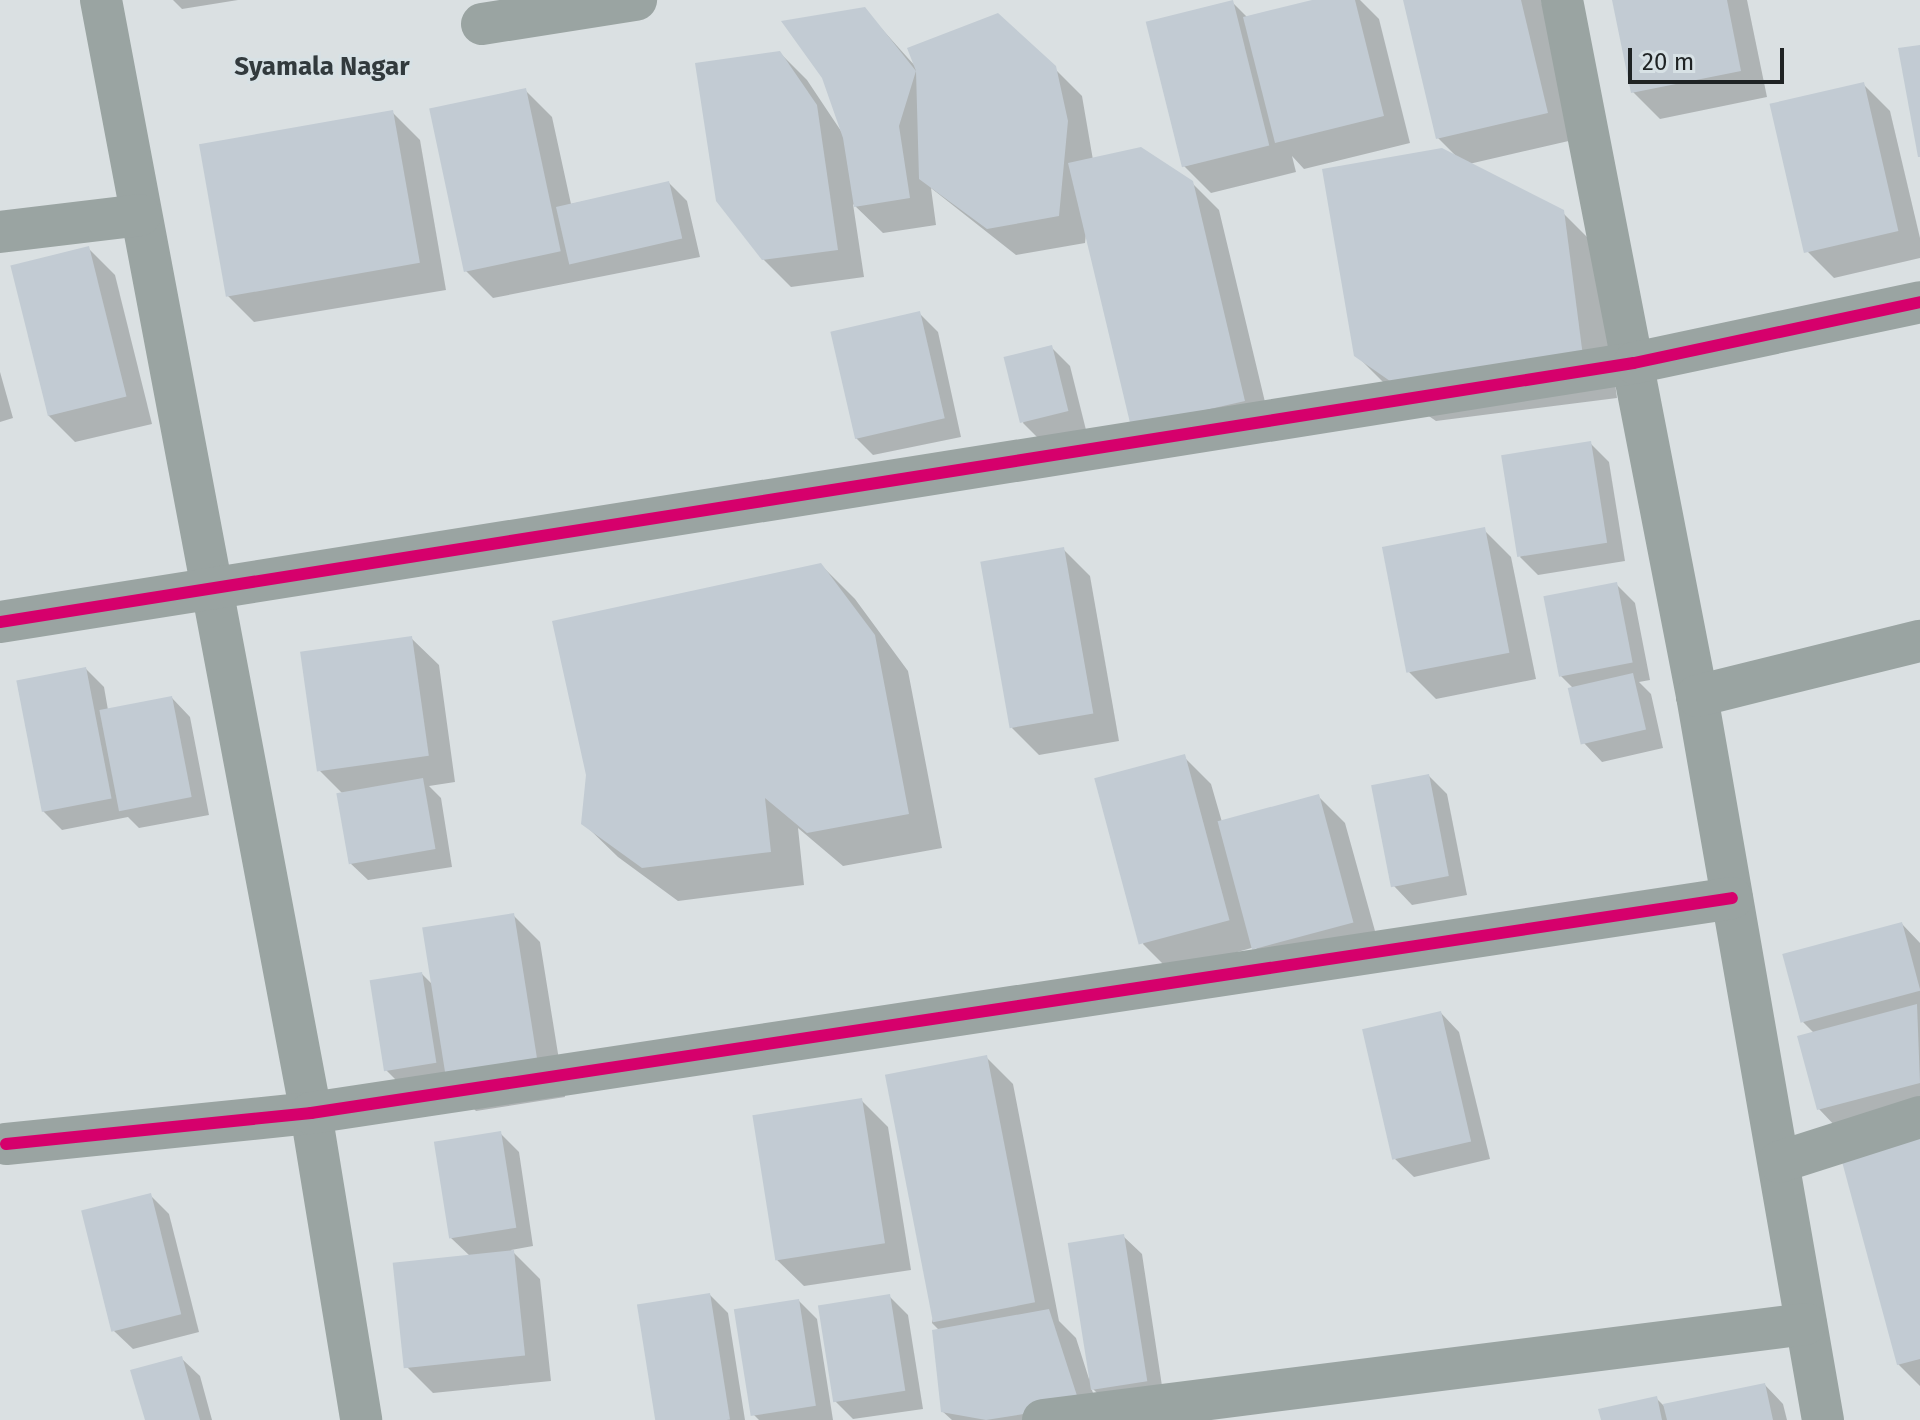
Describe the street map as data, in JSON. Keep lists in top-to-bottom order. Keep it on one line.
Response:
{"districts":["Syamala Nagar"],"scale_bar":"20 m"}
